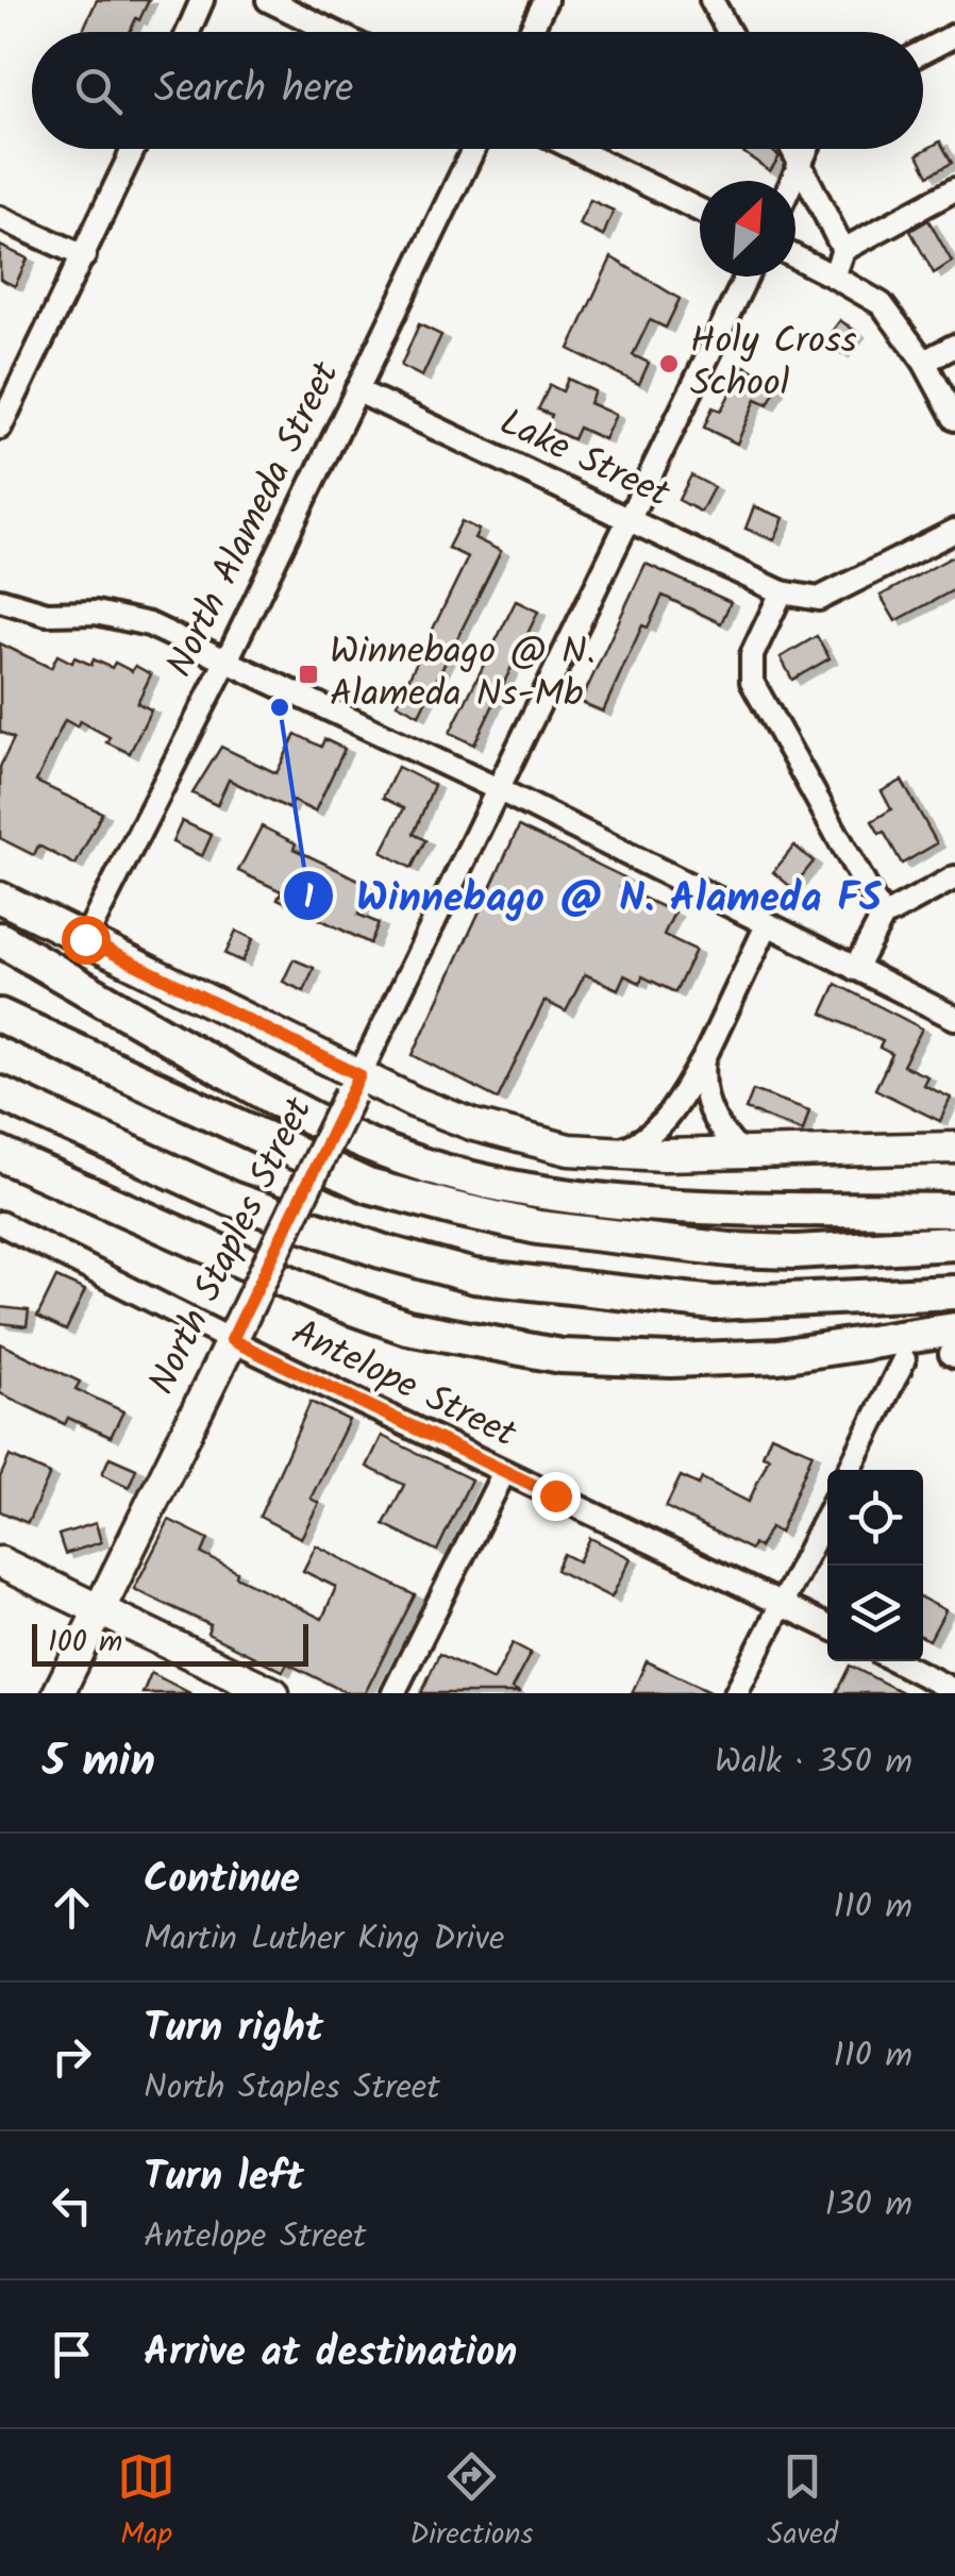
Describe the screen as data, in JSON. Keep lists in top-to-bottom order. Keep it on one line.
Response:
{"streets":{"main road":["North Staples Street"],"street":["Lake Street","North Alameda Street","Antelope Street"]},"crossings":[["Lake Street","North Alameda Street"],["Lake Street","North Staples Street"],["North Staples Street","Antelope Street"]],"places":{"other":["Holy Cross School","Winnebago @ N. Alameda FS"],"transit":["Winnebago @ N. Alameda Ns-Mb"]},"scale_bar":"100 m","north":"top right","page":{"search":"Search here","scale":"100 m","heading":["5 min","Walk · 350 m"],"list":[["Continue","Martin Luther King Drive","110 m"],["Turn right","North Staples Street","110 m"],["Turn left","Antelope Street","130 m"],"Arrive at destination"],"nav":["Map","Directions","Saved"]}}
